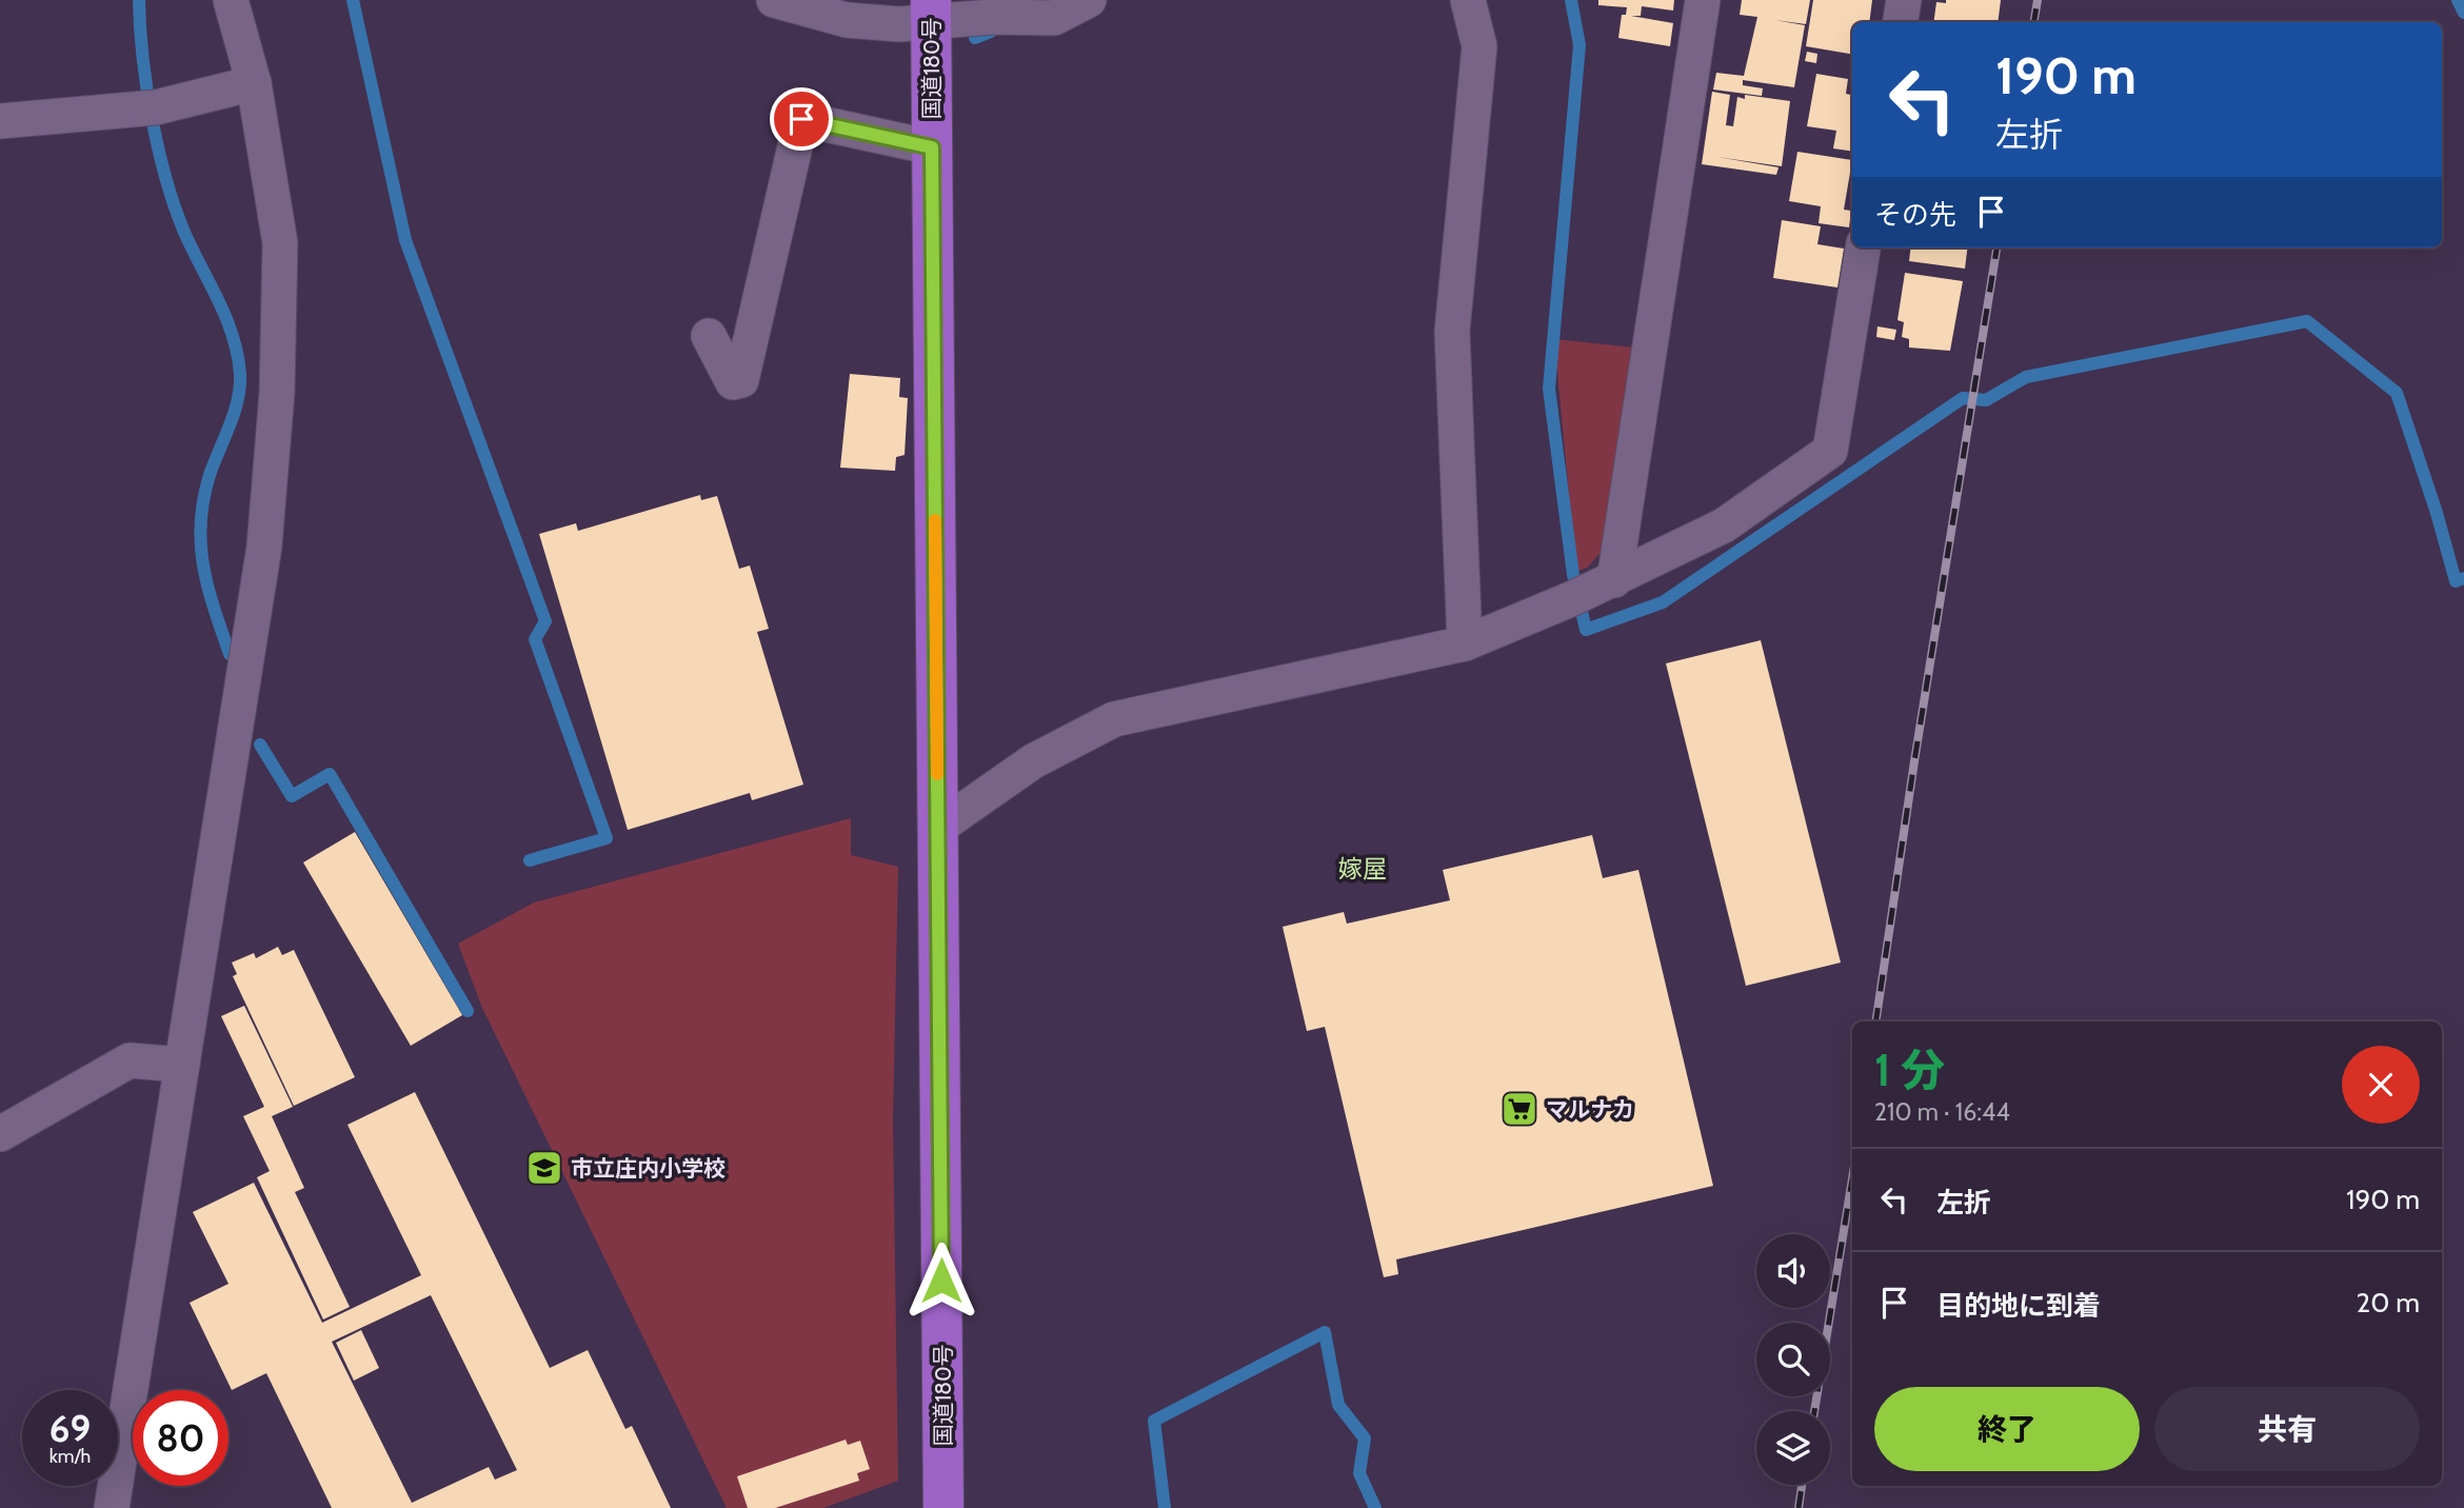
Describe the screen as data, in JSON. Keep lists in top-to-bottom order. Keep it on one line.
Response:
{"streets":{"highway":["国道180号"]},"districts":["嫁屋"],"places":{"supermarket":["マルナカ"],"school or university":["市立庄内小学校"]},"page":{"turn":["190 m","左折"],"then":"その先","heading":["1 分","210 m · 16:44"],"list":[{"name":"左折","value":"190 m"},{"name":"目的地に到着","value":"20 m"}],"buttons":["終了","共有"],"speed":"69 km/h","limit":"80"}}
